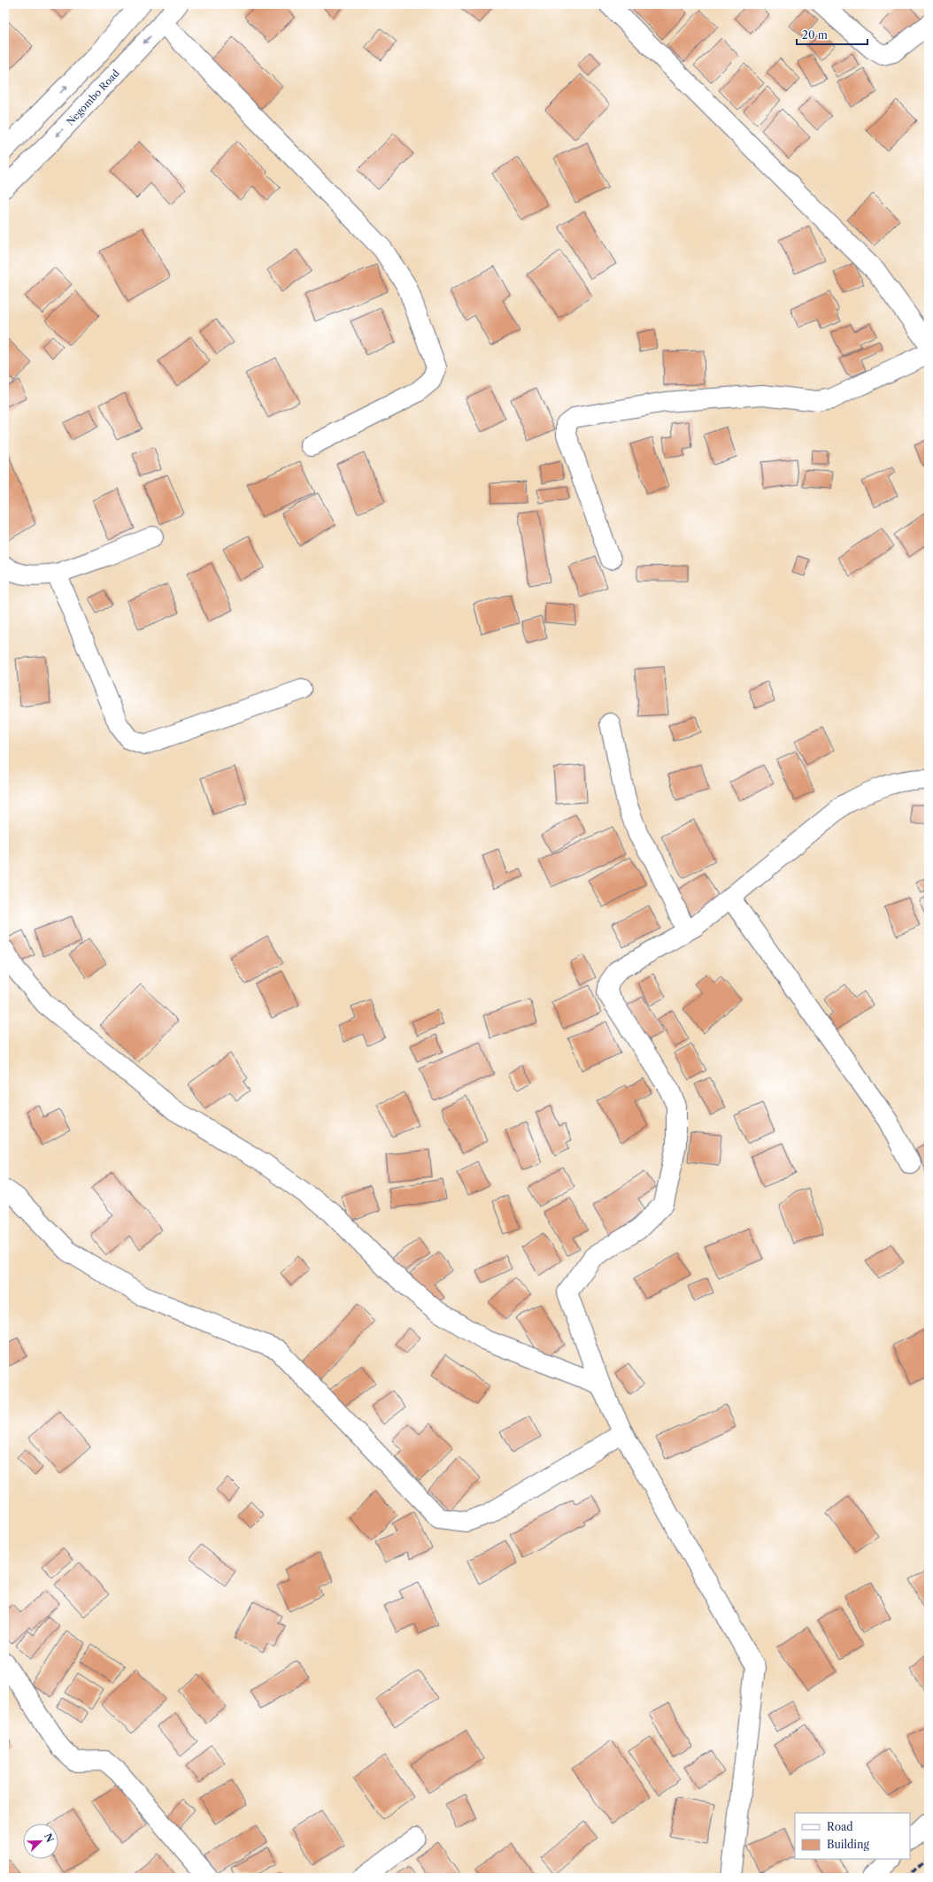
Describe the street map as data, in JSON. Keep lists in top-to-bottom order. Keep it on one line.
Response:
{"streets":{"main road":["Negombo Road"]},"legend":["Road","Building"],"scale_bar":"20 m","north":"top right"}
